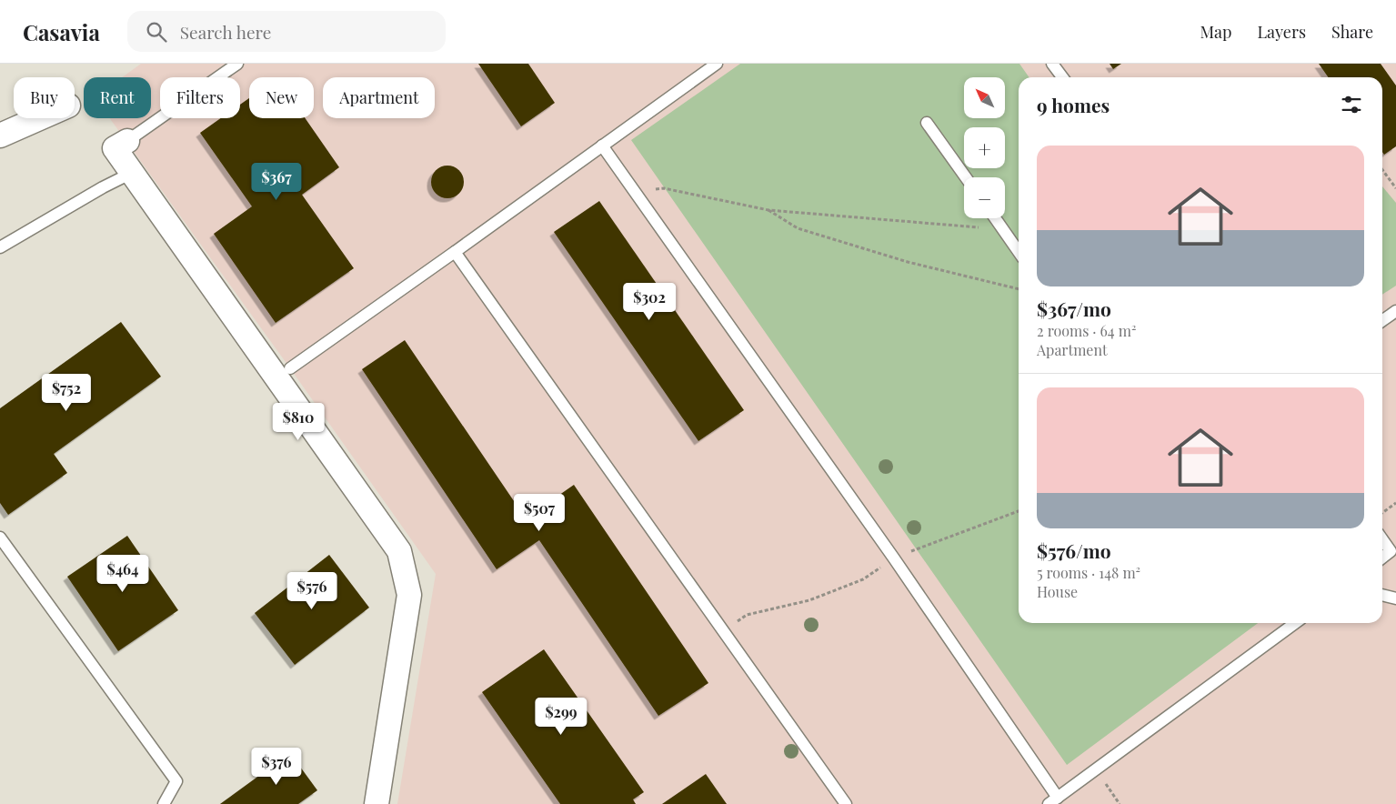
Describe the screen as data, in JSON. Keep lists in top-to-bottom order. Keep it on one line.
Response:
{"north":"top left","page":{"header":"Casavia","search":"Search here","nav":["Map","Layers","Share"],"map_buttons":["+","−"],"chip":["Buy","Rent","Filters","New","Apartment"],"heading":"9 homes","list":[{"name":"$367/mo","note":"2 rooms · 64 m² · Apartment"},{"name":"$576/mo","note":"5 rooms · 148 m² · House"}],"price":["$367","$302","$752","$810","$507","$464","$576","$299","$376"]}}
